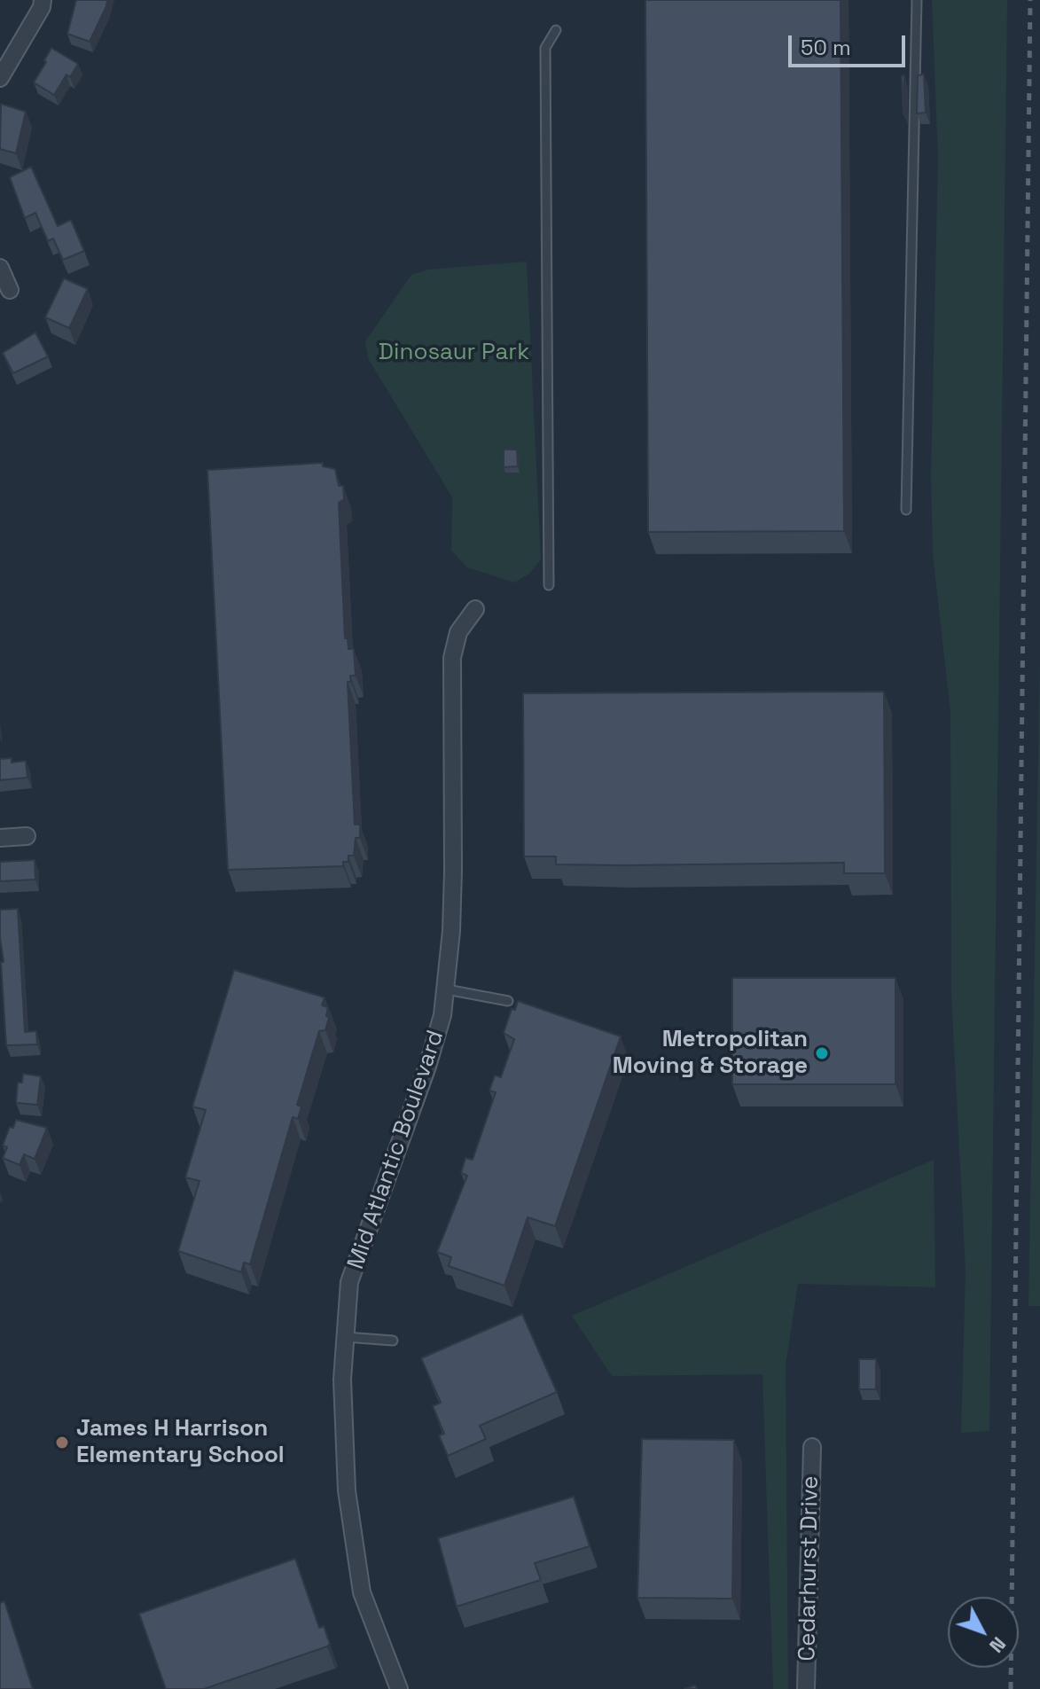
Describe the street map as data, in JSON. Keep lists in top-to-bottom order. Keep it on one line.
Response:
{"streets":{"street":["Mid Atlantic Boulevard","Cedarhurst Drive"]},"parks":["Dinosaur Park"],"places":["Metropolitan Moving & Storage","James H Harrison Elementary School"],"scale_bar":"50 m","north":"bottom right"}
